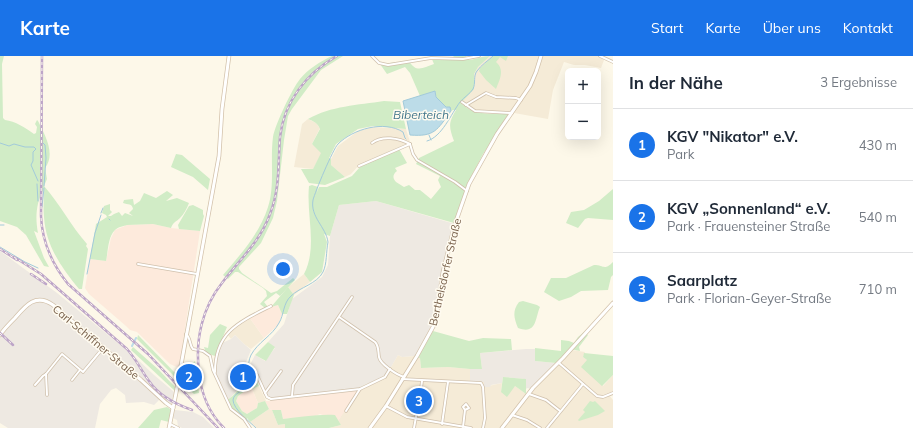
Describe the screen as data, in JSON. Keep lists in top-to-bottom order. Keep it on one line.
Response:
{"streets":{"main road":["Berthelsdorfer Straße","Carl-Schiffner-Straße"]},"water":["Biberteich"],"page":{"header":"Karte","nav":["Start","Karte","Über uns","Kontakt"],"heading":["In der Nähe","3 Ergebnisse"],"map_buttons":["+","−"],"list":[{"mark":"1","name":"KGV \"Nikator\" e.V.","note":"Park","value":"430 m"},{"mark":"2","name":"KGV „Sonnenland“ e.V.","note":"Park · Frauensteiner Straße","value":"540 m"},{"mark":"3","name":"Saarplatz","note":"Park · Florian-Geyer-Straße","value":"710 m"}],"pins":["1","2","3"]}}
